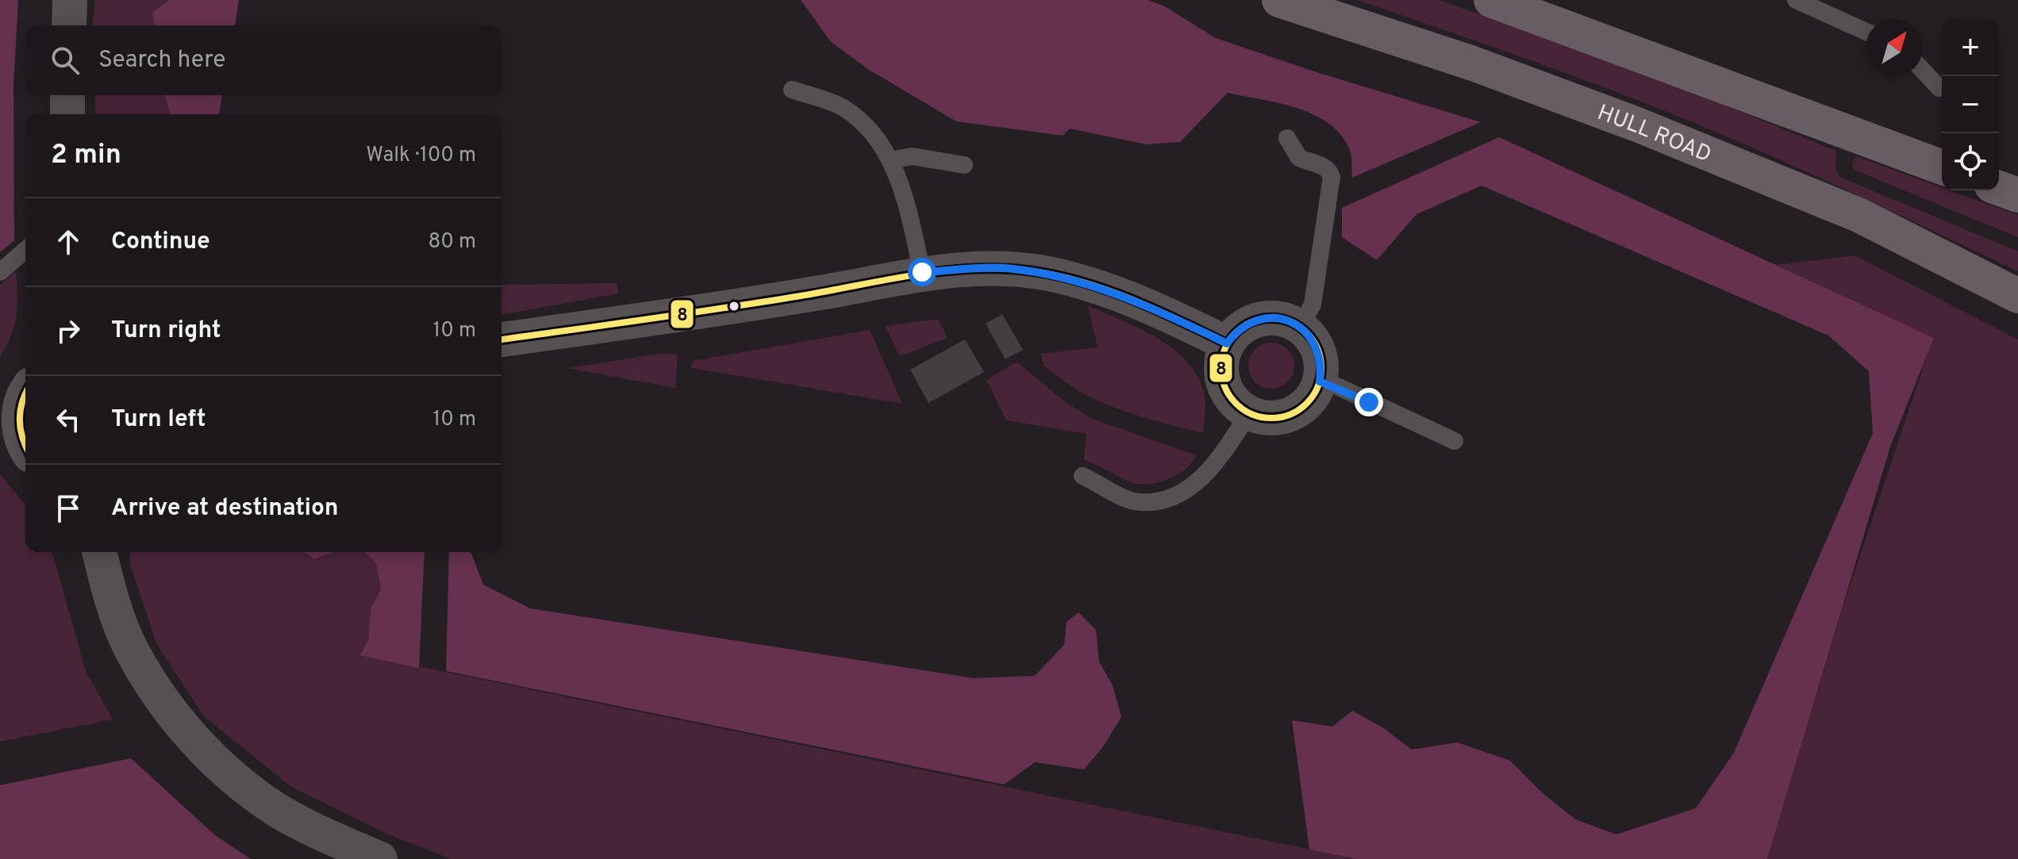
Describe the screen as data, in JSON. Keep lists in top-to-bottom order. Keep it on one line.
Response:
{"streets":{"main road":["HULL ROAD"]},"lines":["transit line 8"],"north":"top right","page":{"map_buttons":["+","−"],"search":"Search here","heading":["2 min","Walk · 100 m"],"list":[["Continue","80 m"],["Turn right","10 m"],["Turn left","10 m"],"Arrive at destination"]}}
